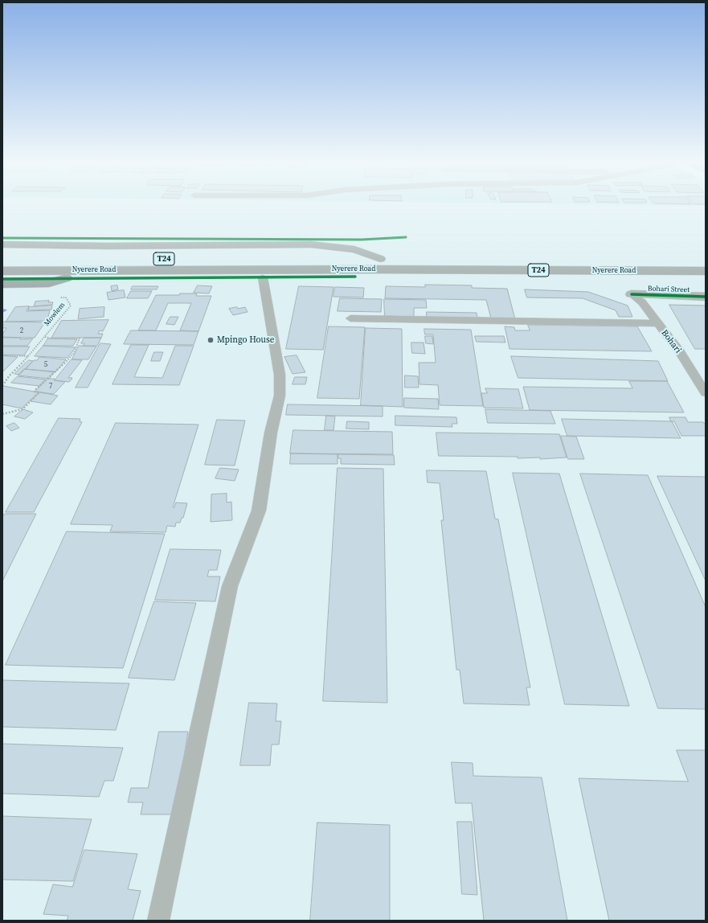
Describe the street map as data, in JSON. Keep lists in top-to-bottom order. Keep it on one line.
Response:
{"streets":{"highway":["T24","Nyerere Road"],"street":["Bohari Street"],"lane":["Bohari"],"path":["Mowlem"]},"crossings":[["Bohari Street","Bohari"]],"places":["Mpingo House"],"house_numbers":["2","5","7"]}
